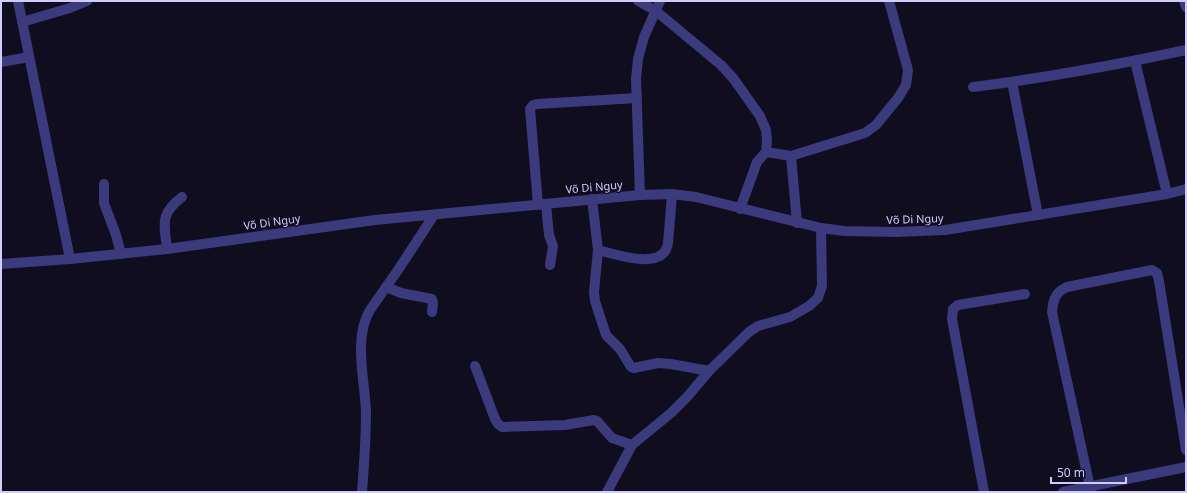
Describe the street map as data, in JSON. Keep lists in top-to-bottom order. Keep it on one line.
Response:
{"streets":{"street":["Võ Di Nguy"]},"scale_bar":"50 m"}
